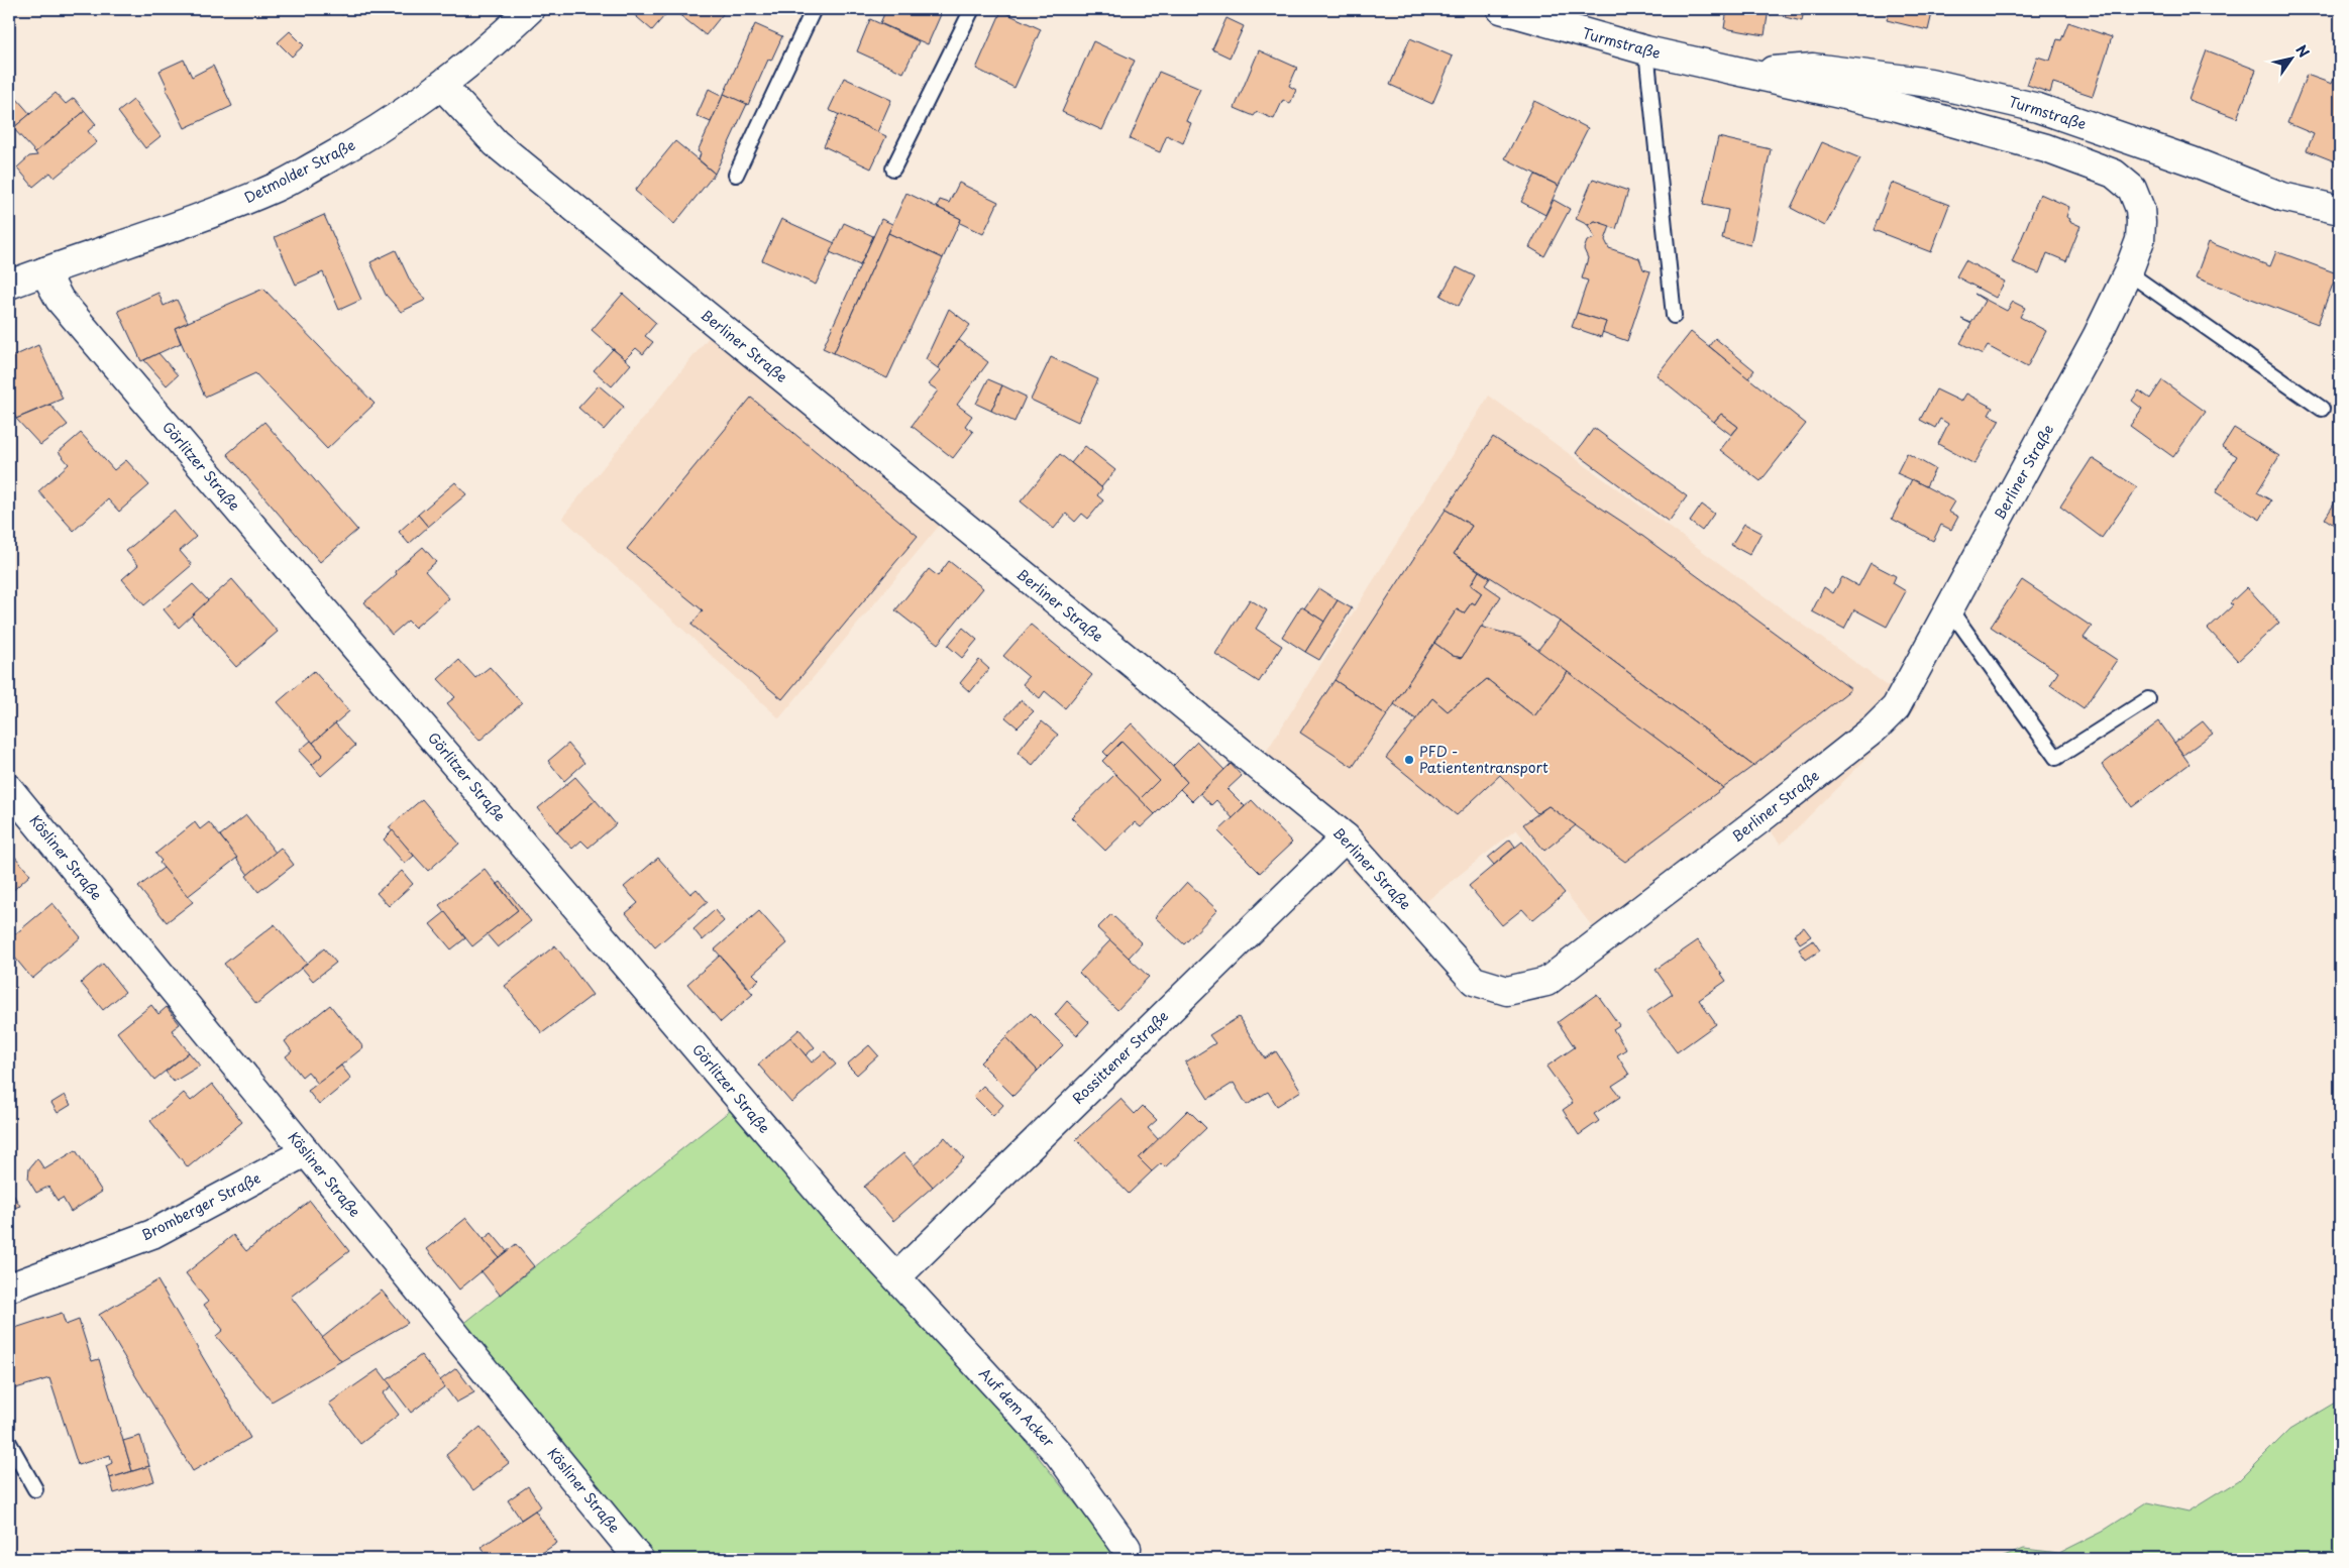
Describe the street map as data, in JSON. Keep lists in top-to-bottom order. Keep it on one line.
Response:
{"streets":{"street":["Turmstraße","Detmolder Straße","Berliner Straße","Görlitzer Straße","Kösliner Straße","Rossittener Straße","Bromberger Straße","Auf dem Acker"]},"crossings":[["Turmstraße","Berliner Straße"],["Detmolder Straße","Berliner Straße"],["Detmolder Straße","Görlitzer Straße"],["Berliner Straße","Rossittener Straße"],["Görlitzer Straße","Rossittener Straße"],["Görlitzer Straße","Auf dem Acker"],["Kösliner Straße","Bromberger Straße"],["Rossittener Straße","Auf dem Acker"]],"places":["PFD - Patiententransport"],"north":"top right"}
